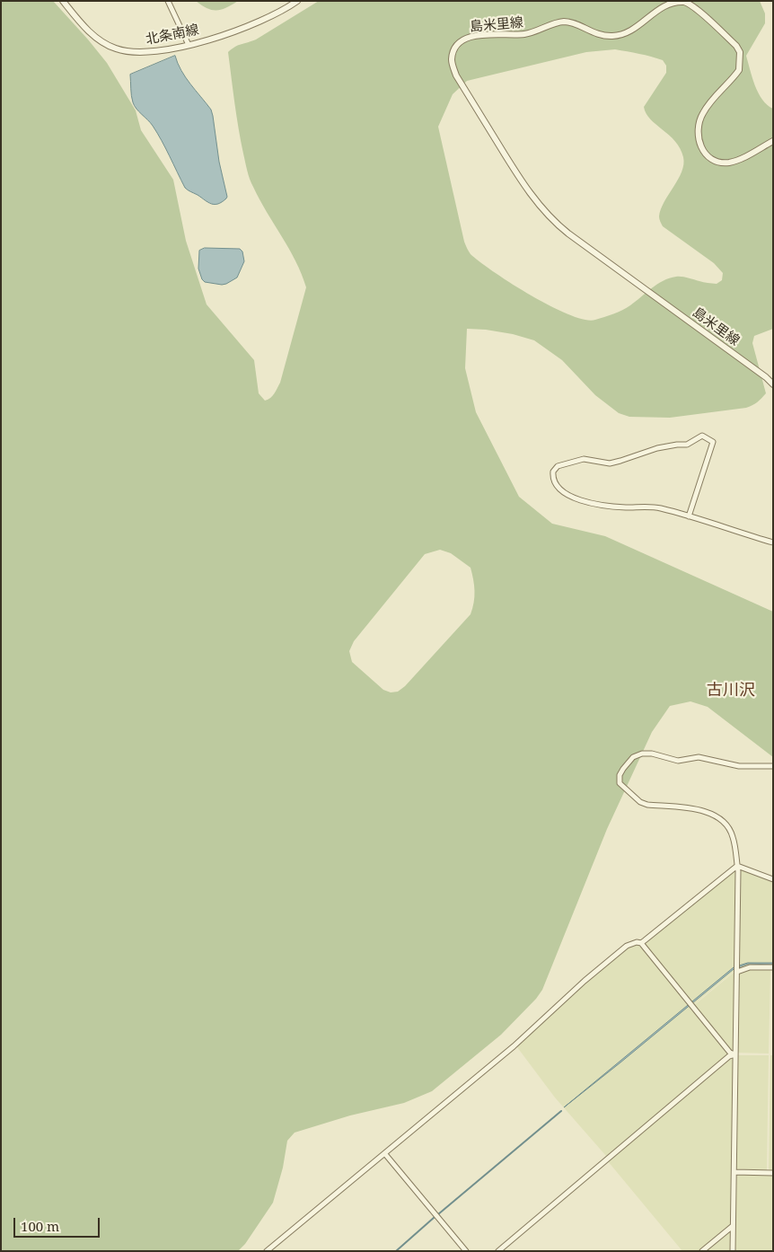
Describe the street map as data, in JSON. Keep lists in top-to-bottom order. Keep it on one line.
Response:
{"streets":{"street":["島米里線","北条南線"]},"districts":["古川沢"],"scale_bar":"100 m"}
